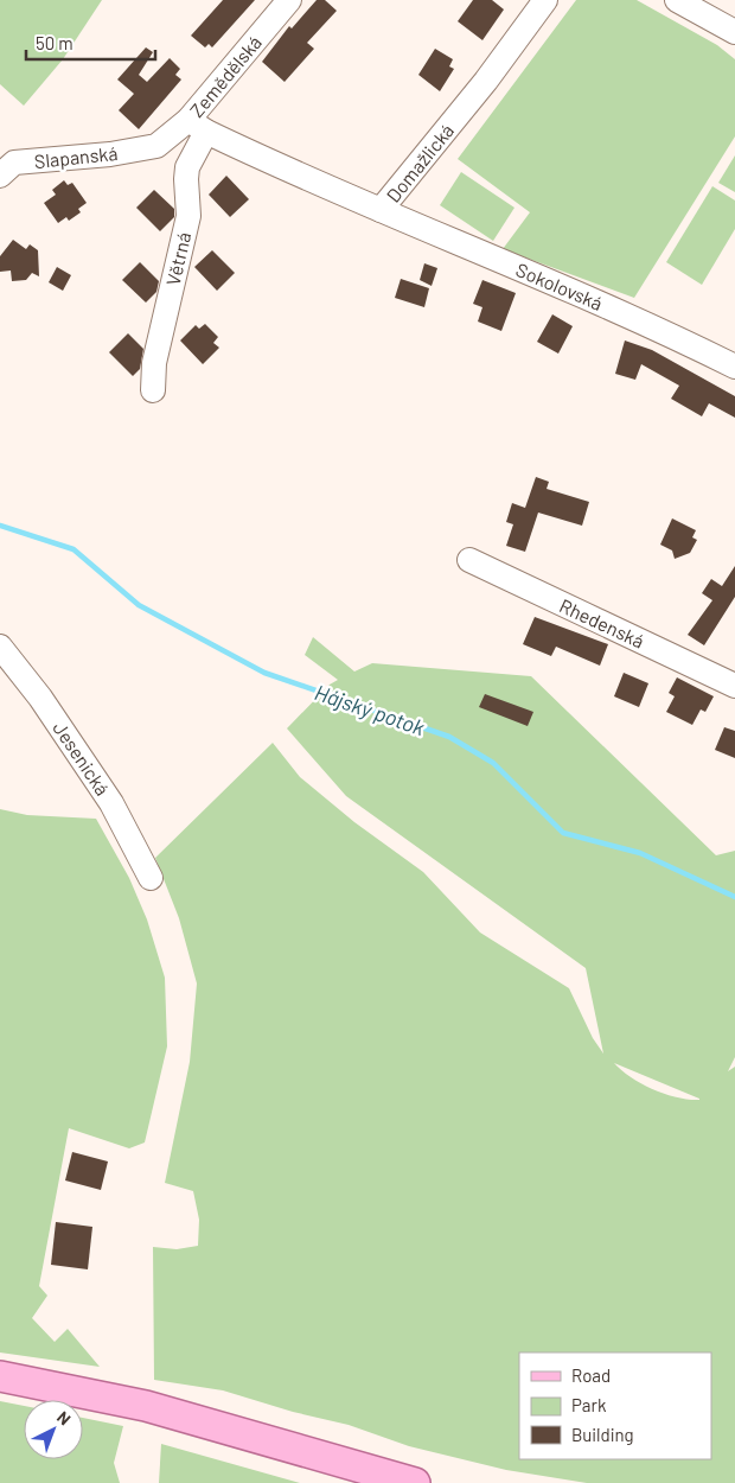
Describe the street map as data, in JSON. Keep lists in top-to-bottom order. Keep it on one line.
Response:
{"streets":{"street":["Zemědělská","Slapanská","Domažlická","Větrná","Sokolovská","Rhedenská","Jesenická"]},"crossings":[["Zemědělská","Slapanská"],["Zemědělská","Domažlická"],["Zemědělská","Větrná"],["Domažlická","Větrná"],["Domažlická","Sokolovská"]],"water":["Hájský potok"],"legend":["Road","Park","Building"],"scale_bar":"50 m","north":"top right"}
